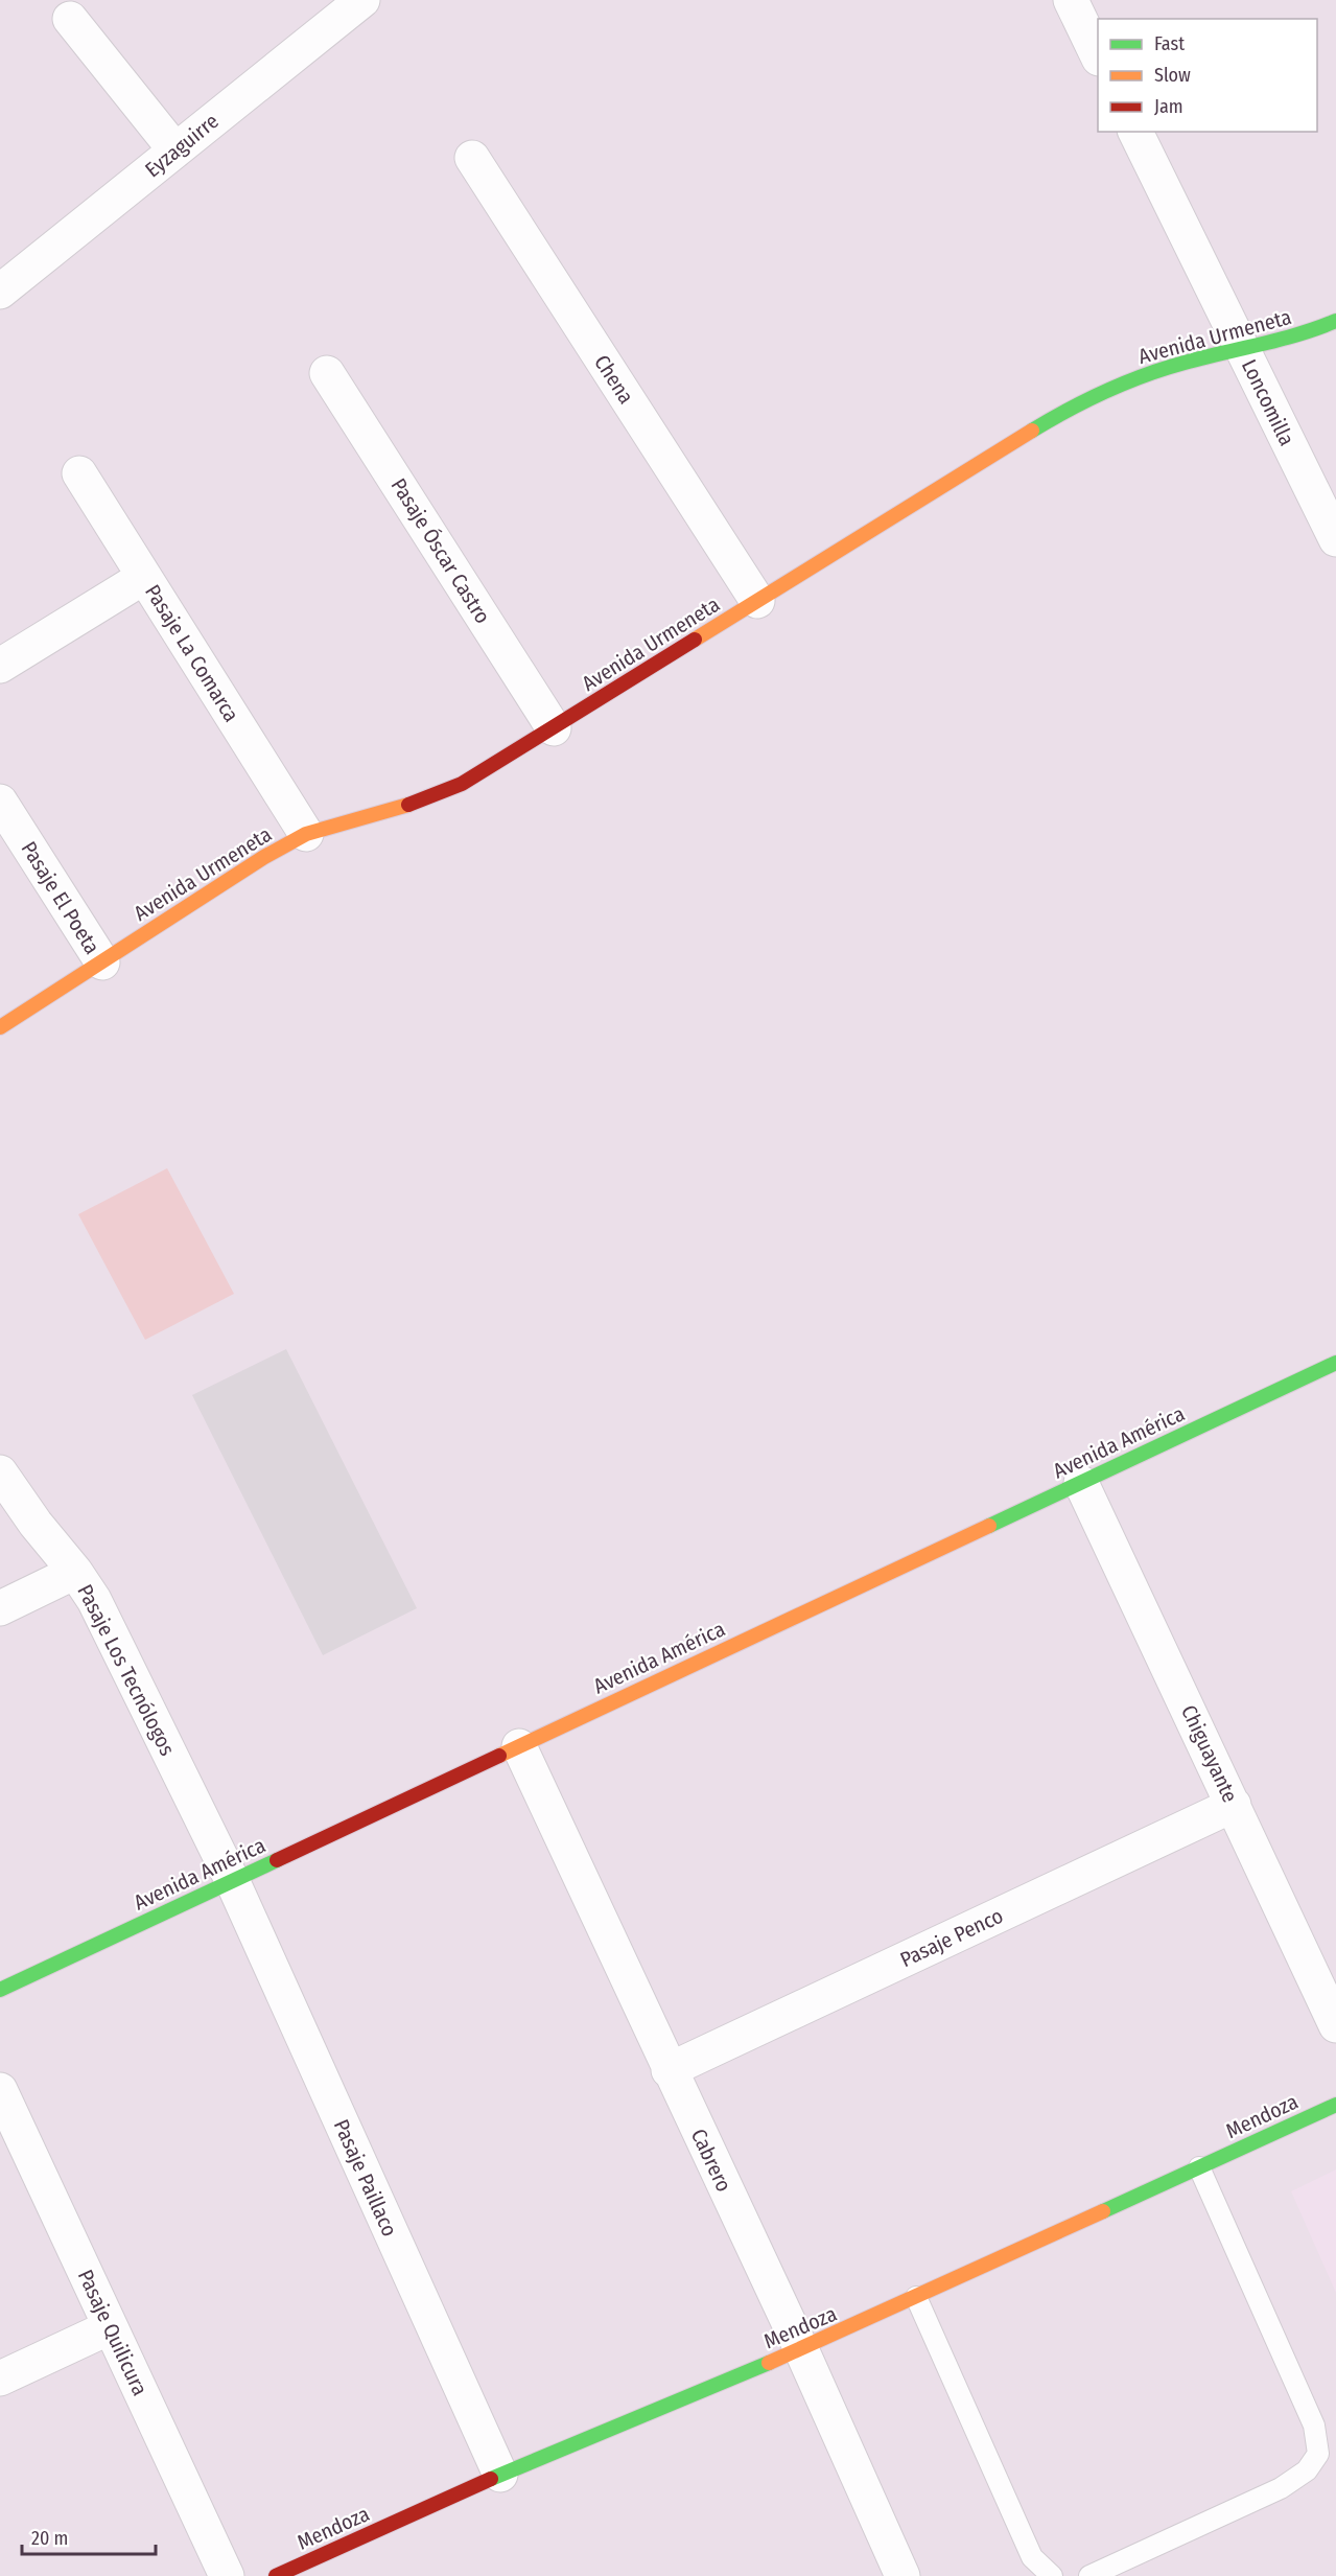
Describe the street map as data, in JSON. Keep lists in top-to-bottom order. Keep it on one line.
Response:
{"streets":{"street":["Eyzaguirre","Avenida Urmeneta","Chena","Loncomilla","Pasaje Óscar Castro","Pasaje La Comarca","Pasaje El Poeta","Avenida América","Pasaje Los Tecnólogos","Chiguayante","Pasaje Penco","Mendoza","Cabrero","Pasaje Paillaco","Pasaje Quilicura"]},"crossings":[["Avenida Urmeneta","Chena"],["Avenida Urmeneta","Loncomilla"],["Avenida Urmeneta","Pasaje Óscar Castro"],["Avenida Urmeneta","Pasaje La Comarca"],["Avenida Urmeneta","Pasaje El Poeta"],["Avenida América","Pasaje Los Tecnólogos"],["Avenida América","Chiguayante"],["Avenida América","Cabrero"],["Avenida América","Pasaje Paillaco"],["Pasaje Los Tecnólogos","Pasaje Paillaco"],["Chiguayante","Pasaje Penco"],["Pasaje Penco","Cabrero"],["Mendoza","Cabrero"],["Mendoza","Pasaje Paillaco"]],"legend":["Fast","Slow","Jam"],"scale_bar":"20 m"}
